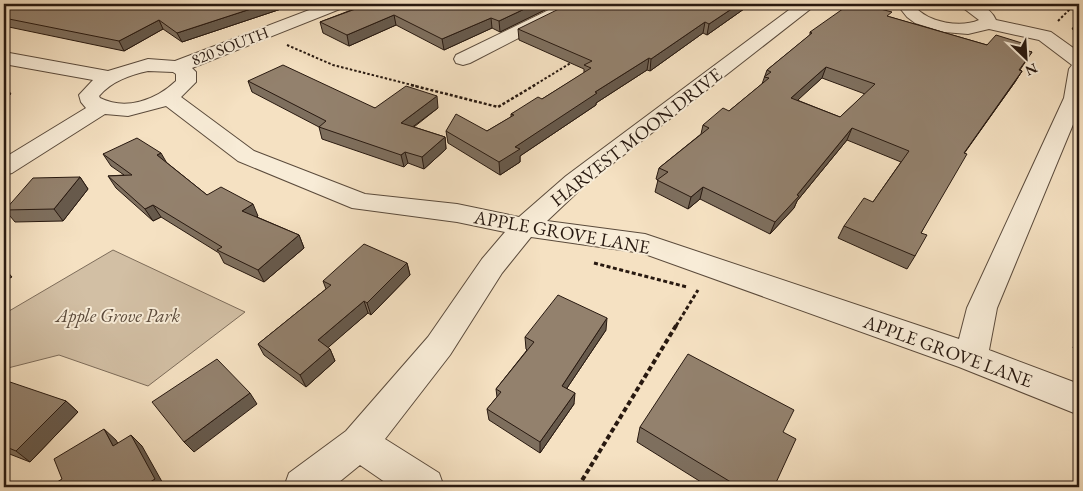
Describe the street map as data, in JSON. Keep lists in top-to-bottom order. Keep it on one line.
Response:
{"streets":{"street":["820 SOUTH","HARVEST MOON DRIVE","APPLE GROVE LANE"]},"crossings":[["HARVEST MOON DRIVE","APPLE GROVE LANE"]],"parks":["Apple Grove Park"],"north":"bottom right"}
